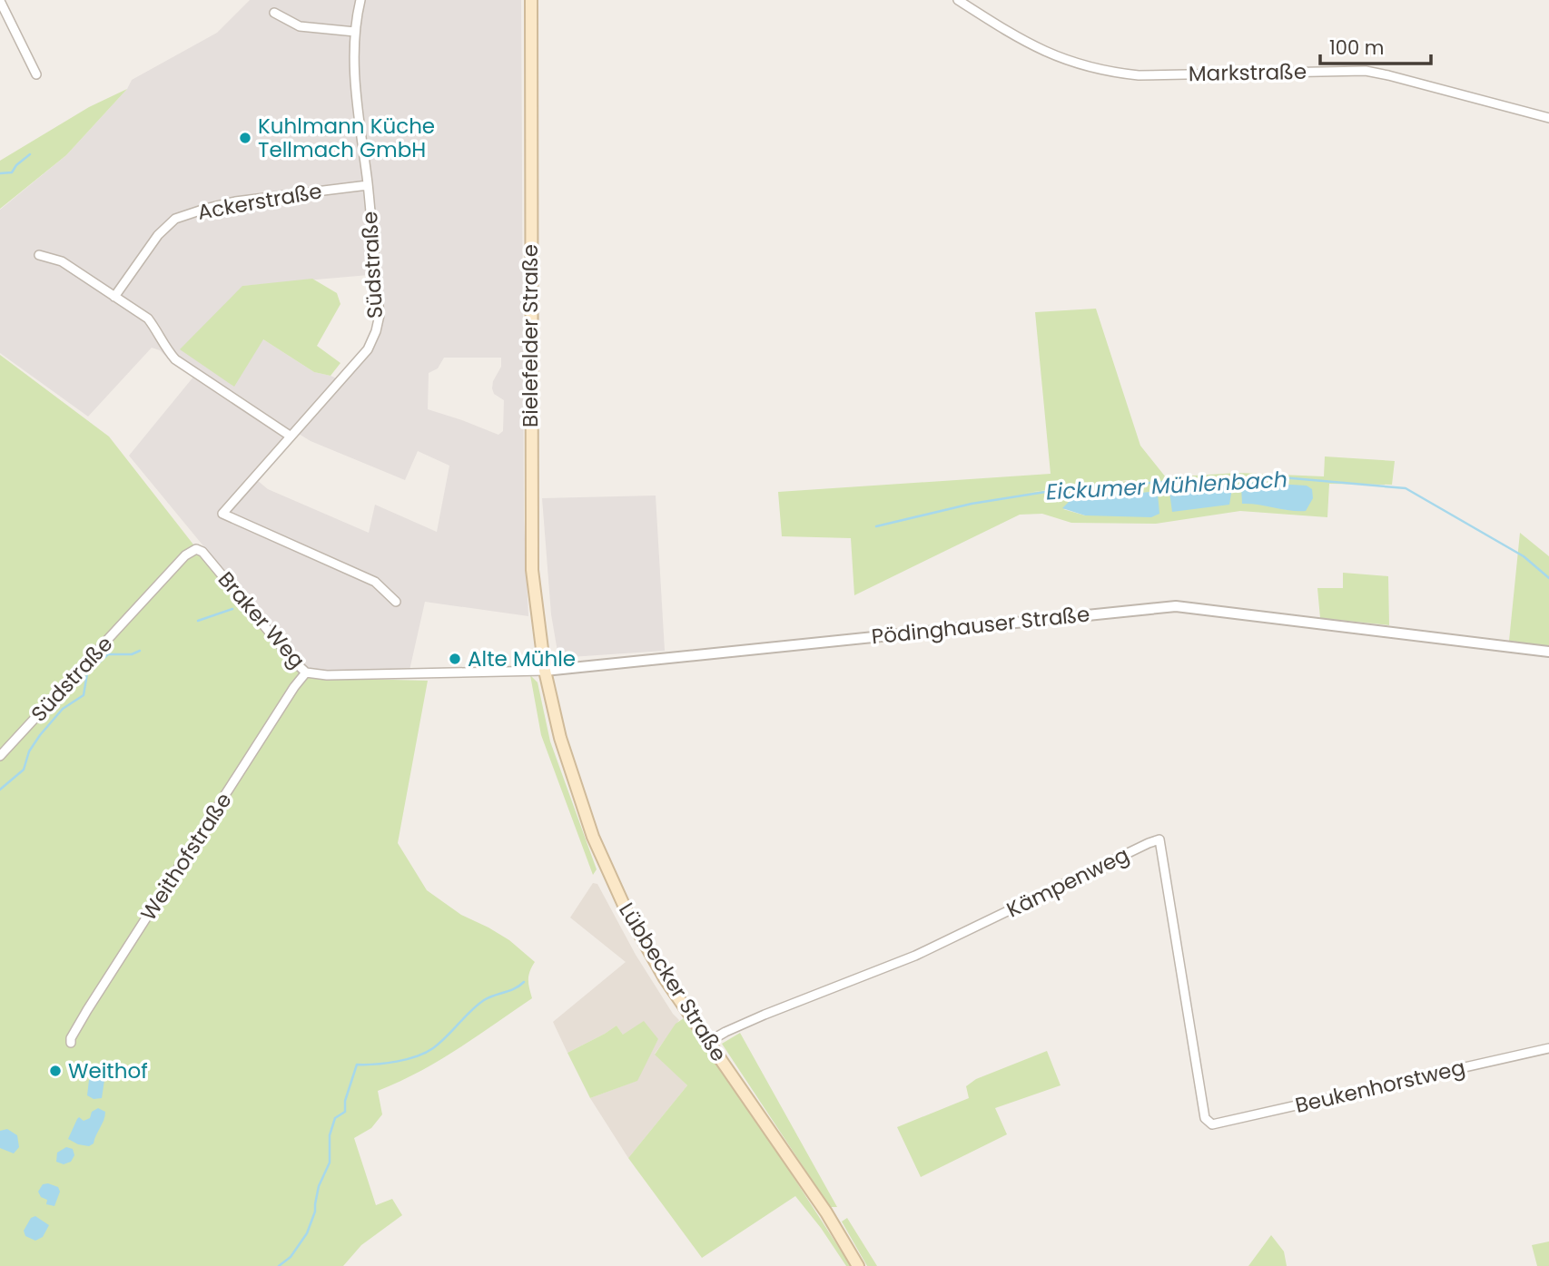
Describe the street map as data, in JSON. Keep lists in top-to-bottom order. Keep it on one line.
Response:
{"streets":{"main road":["Bielefelder Straße","Lübbecker Straße"],"street":["Markstraße","Ackerstraße","Südstraße","Braker Weg","Pödinghauser Straße","Weithofstraße","Kämpenweg","Beukenhorstweg"]},"crossings":[["Ackerstraße","Südstraße"],["Südstraße","Braker Weg"],["Bielefelder Straße","Pödinghauser Straße"],["Bielefelder Straße","Lübbecker Straße"],["Braker Weg","Pödinghauser Straße"],["Braker Weg","Weithofstraße"],["Pödinghauser Straße","Lübbecker Straße"],["Kämpenweg","Lübbecker Straße"],["Kämpenweg","Beukenhorstweg"]],"water":["Eickumer Mühlenbach"],"places":["Kuhlmann Küche Tellmach GmbH","Alte Mühle","Weithof"],"scale_bar":"100 m"}
